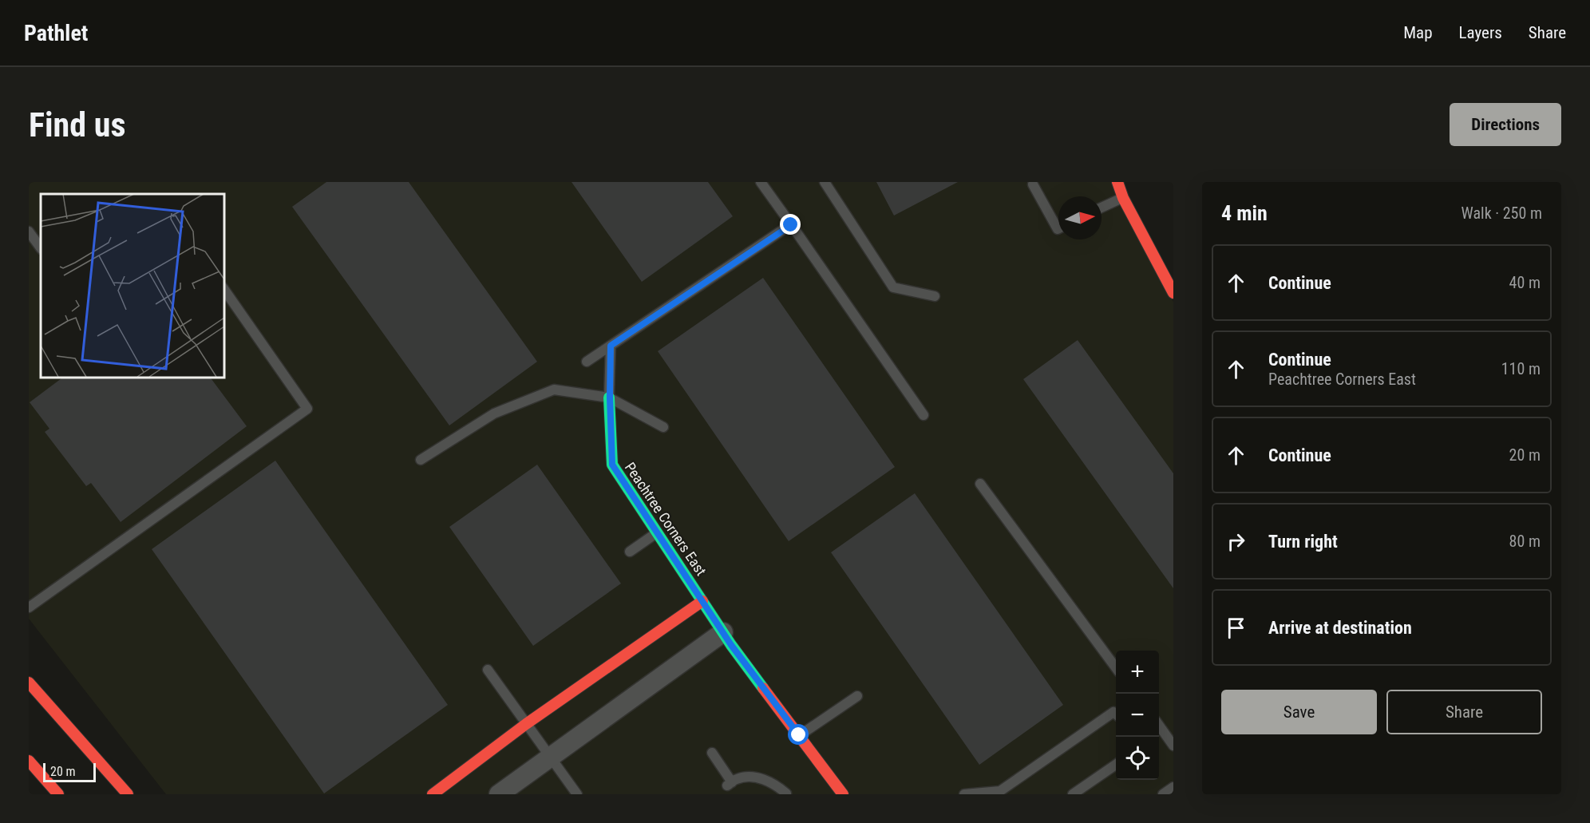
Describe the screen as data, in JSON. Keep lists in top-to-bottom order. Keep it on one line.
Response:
{"streets":{"main road":["Peachtree Corners East"]},"scale_bar":"20 m","north":"right","page":{"header":"Pathlet","nav":["Map","Layers","Share"],"buttons":["Directions",["Save","Share"]],"title":"Find us","heading":["4 min","Walk · 250 m"],"list":[["Continue","40 m"],["Continue","Peachtree Corners East","110 m"],["Continue","20 m"],["Turn right","80 m"],"Arrive at destination"],"map_buttons":["+","−"],"scale":"20 m"}}
